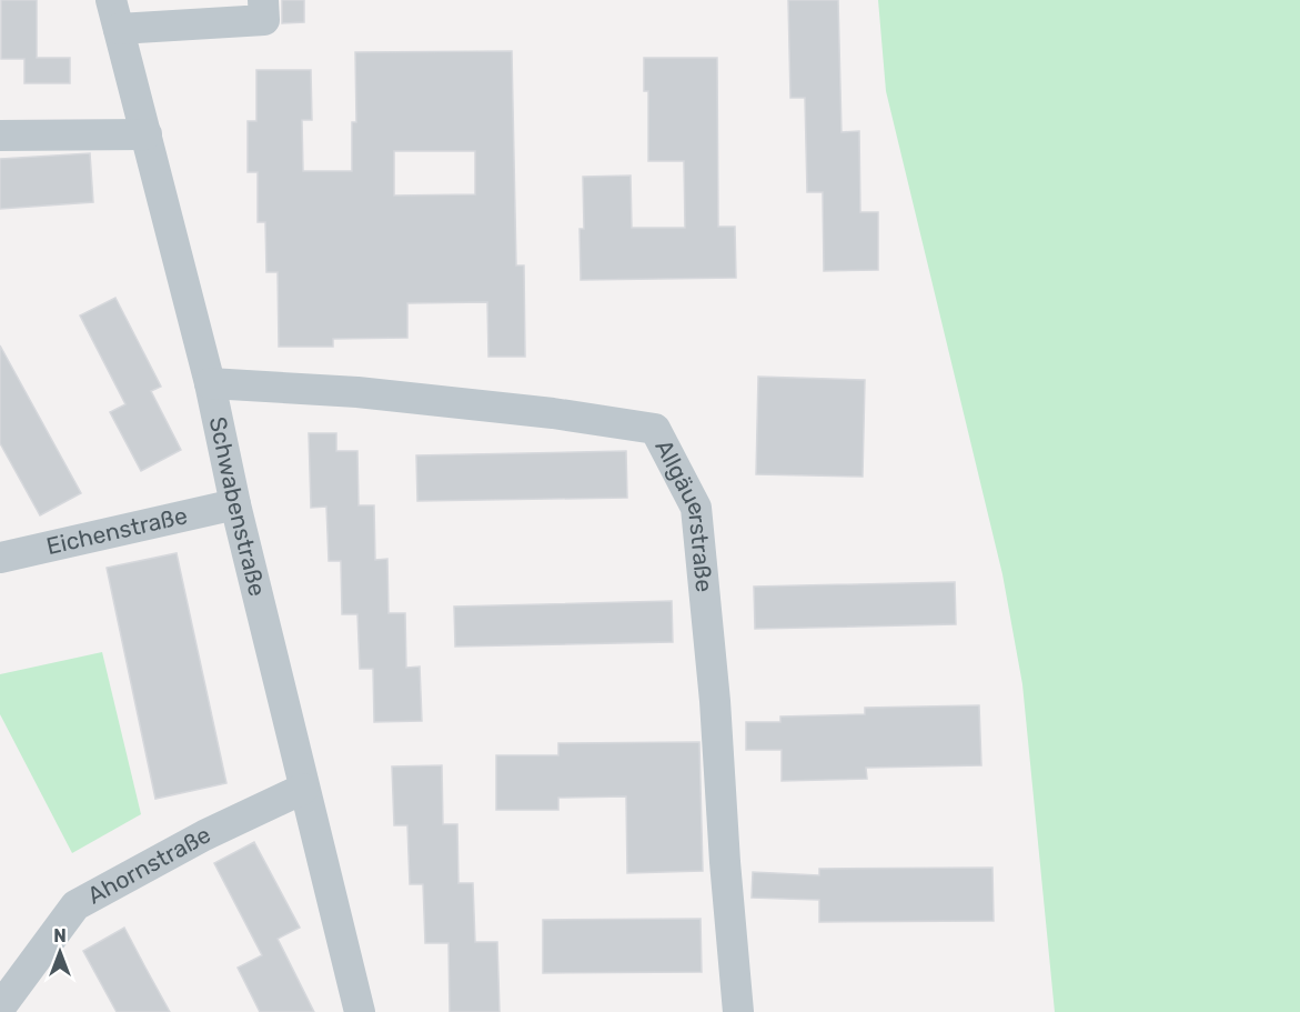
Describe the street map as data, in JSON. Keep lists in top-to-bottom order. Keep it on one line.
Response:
{"streets":{"street":["Schwabenstraße","Allgäuerstraße","Eichenstraße","Ahornstraße"]},"crossings":[["Schwabenstraße","Allgäuerstraße"],["Schwabenstraße","Eichenstraße"],["Schwabenstraße","Ahornstraße"]],"north":"top"}
